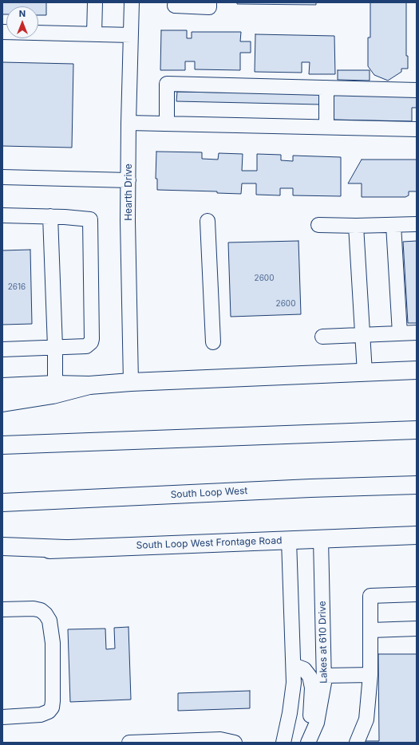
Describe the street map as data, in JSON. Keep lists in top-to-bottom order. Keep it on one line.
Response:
{"streets":{"main road":["South Loop West","South Loop West Frontage Road"],"street":["Hearth Drive","Lakes at 610 Drive"]},"crossings":[["South Loop West Frontage Road","Lakes at 610 Drive"]],"house_numbers":["2600","2616","2600"],"north":"top"}
